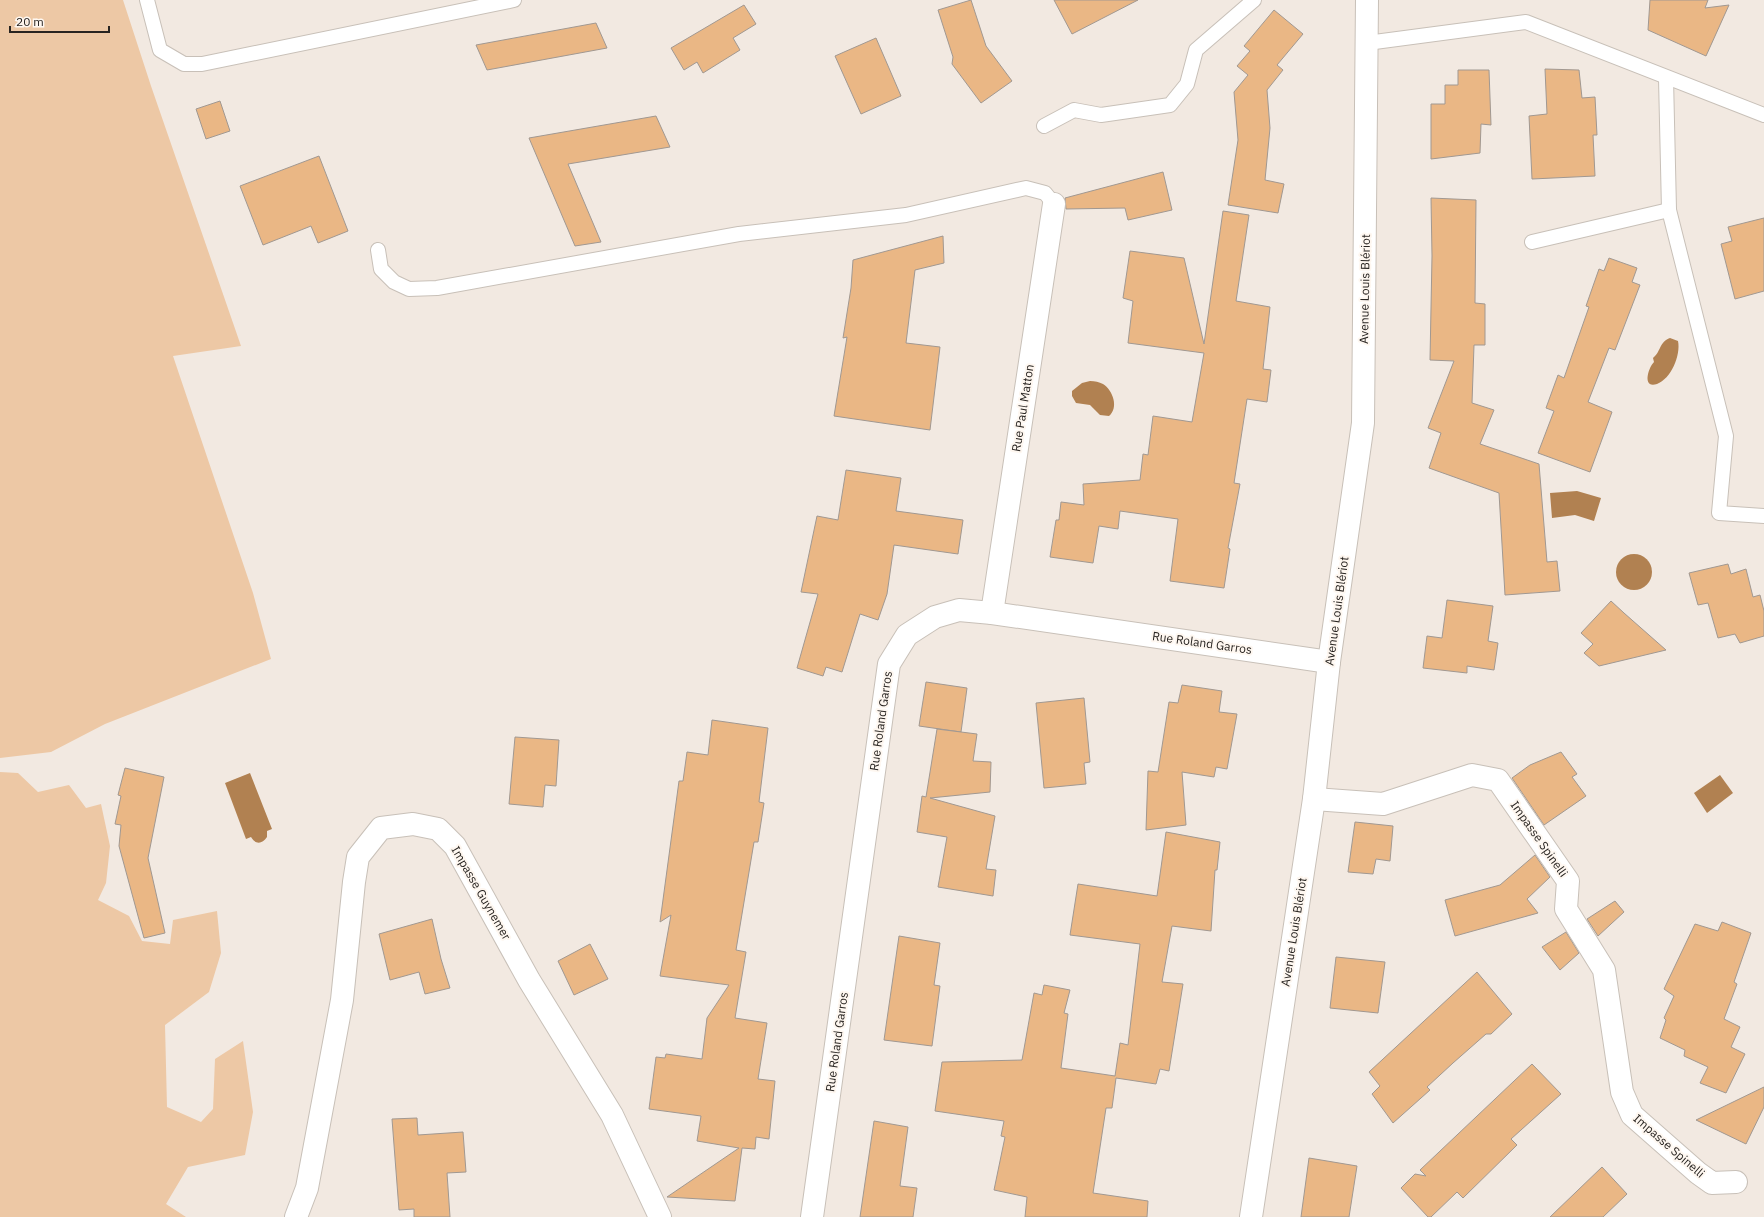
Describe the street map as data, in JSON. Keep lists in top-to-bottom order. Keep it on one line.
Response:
{"streets":{"street":["Avenue Louis Blériot","Rue Paul Matton","Rue Roland Garros","Impasse Spinelli","Impasse Guynemer"]},"crossings":[["Avenue Louis Blériot","Rue Roland Garros"],["Avenue Louis Blériot","Impasse Spinelli"],["Rue Paul Matton","Rue Roland Garros"]],"scale_bar":"20 m"}
